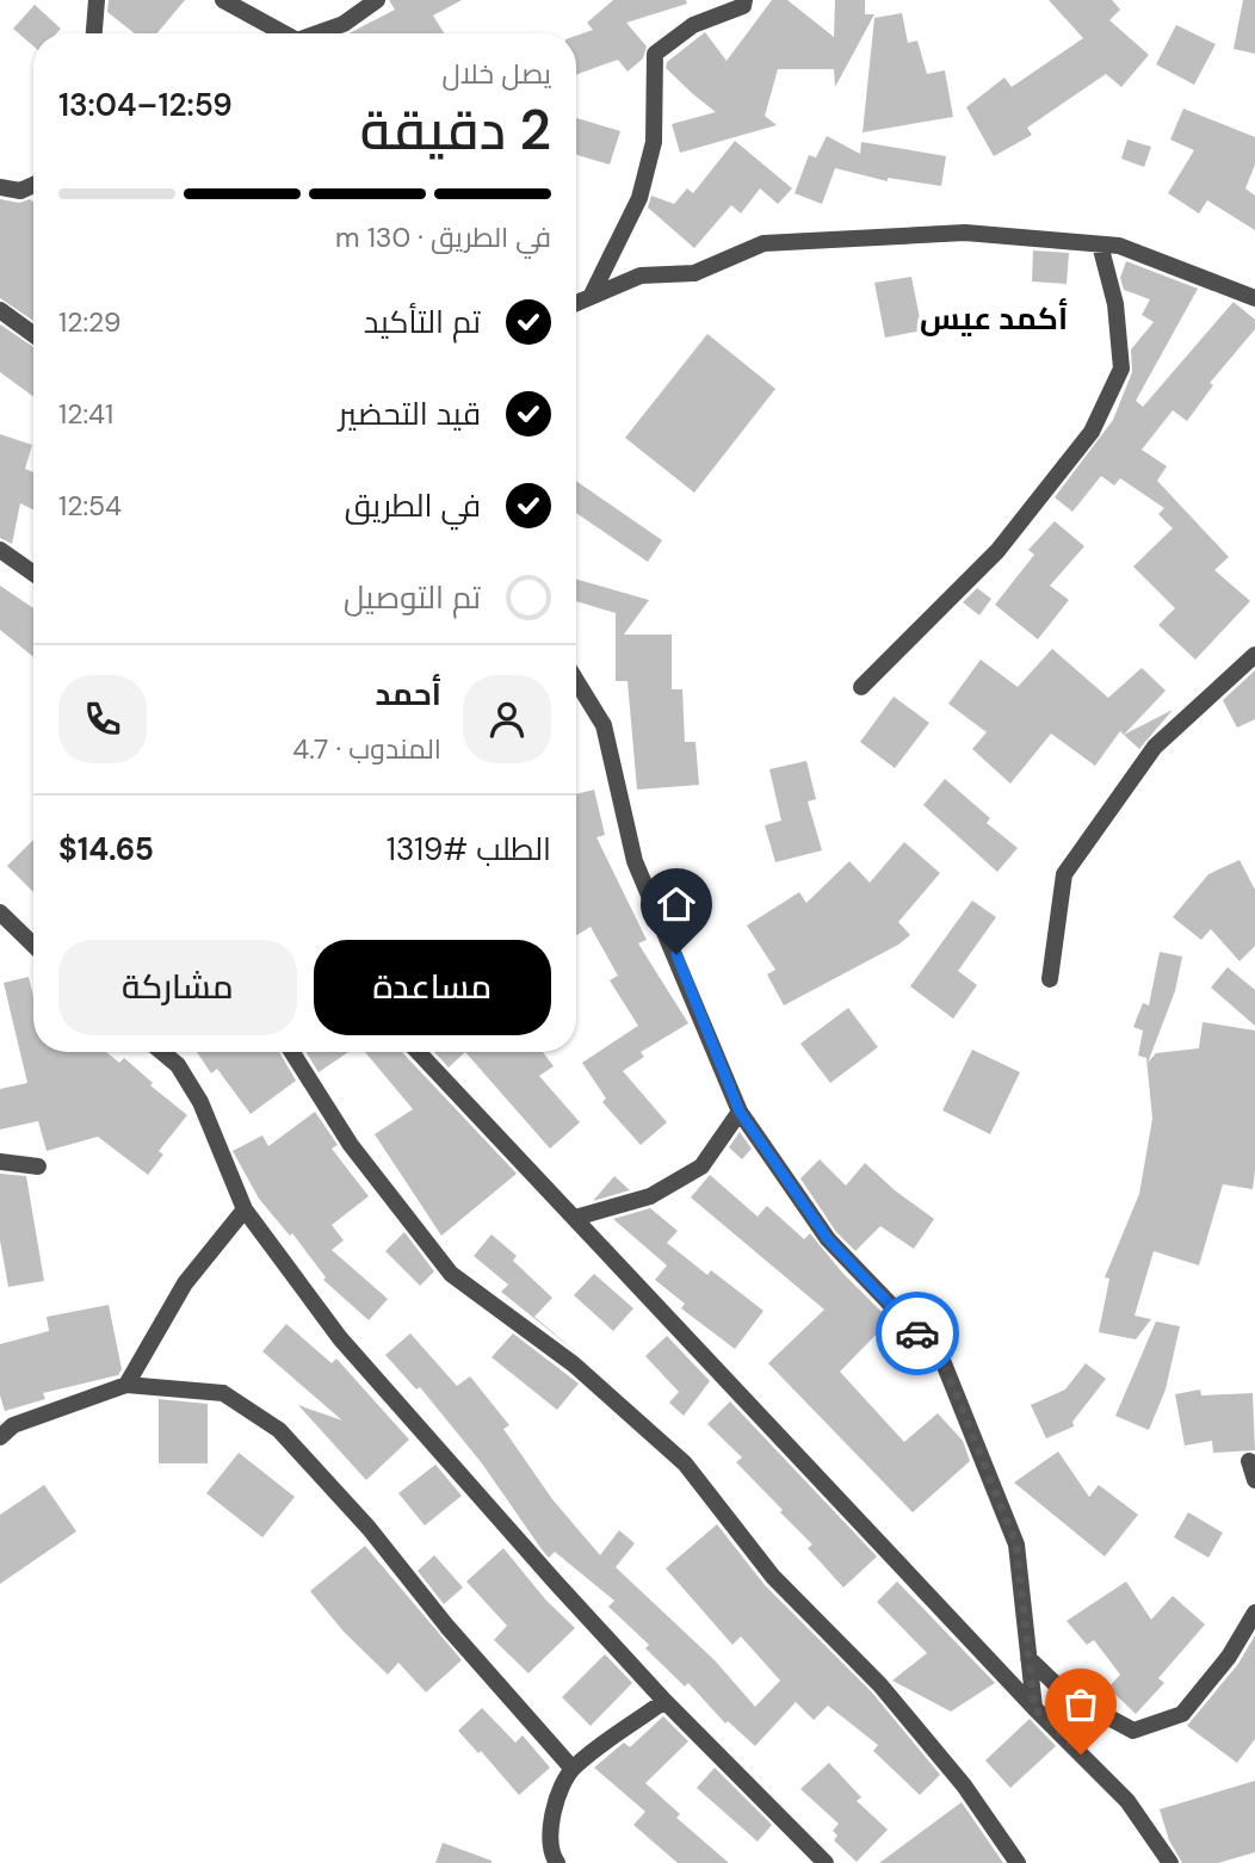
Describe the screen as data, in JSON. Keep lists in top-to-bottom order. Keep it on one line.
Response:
{"districts":["أكمد عيس"],"page":{"heading":["2 دقيقة","يصل خلال","12:59–13:04"],"panel":["أحمد","المندوب · 4.7","الطلب #1319","$14.65"],"bar":"في الطريق · 130 m","list":[["تم التأكيد","12:29"],["قيد التحضير","12:41"],["في الطريق","12:54"],"تم التوصيل"],"buttons":["مساعدة","مشاركة"]}}
